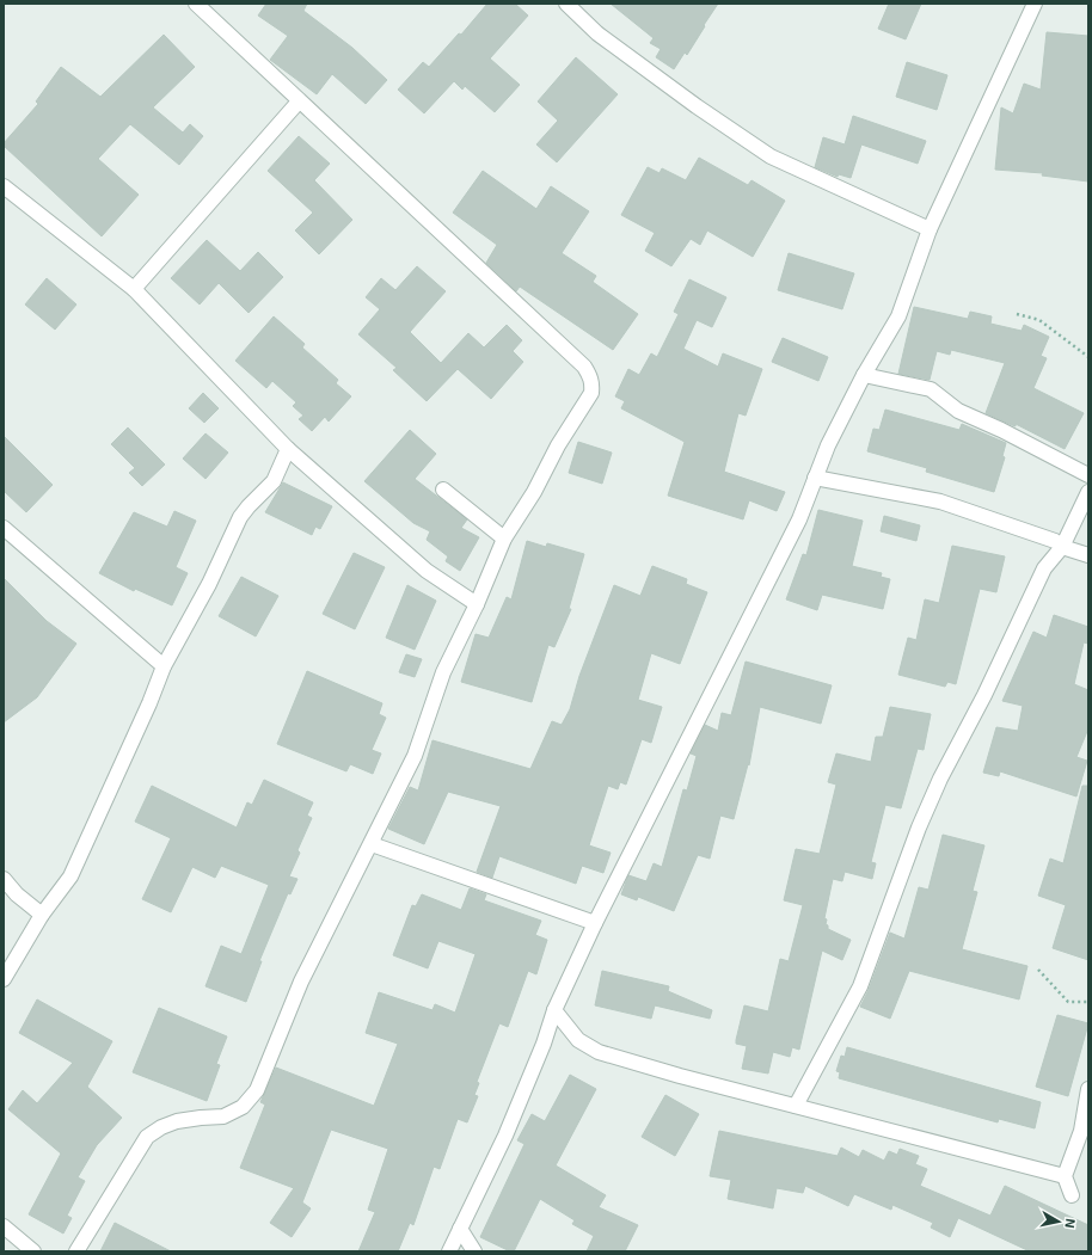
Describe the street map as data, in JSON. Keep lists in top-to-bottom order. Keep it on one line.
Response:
{"north":"right"}
